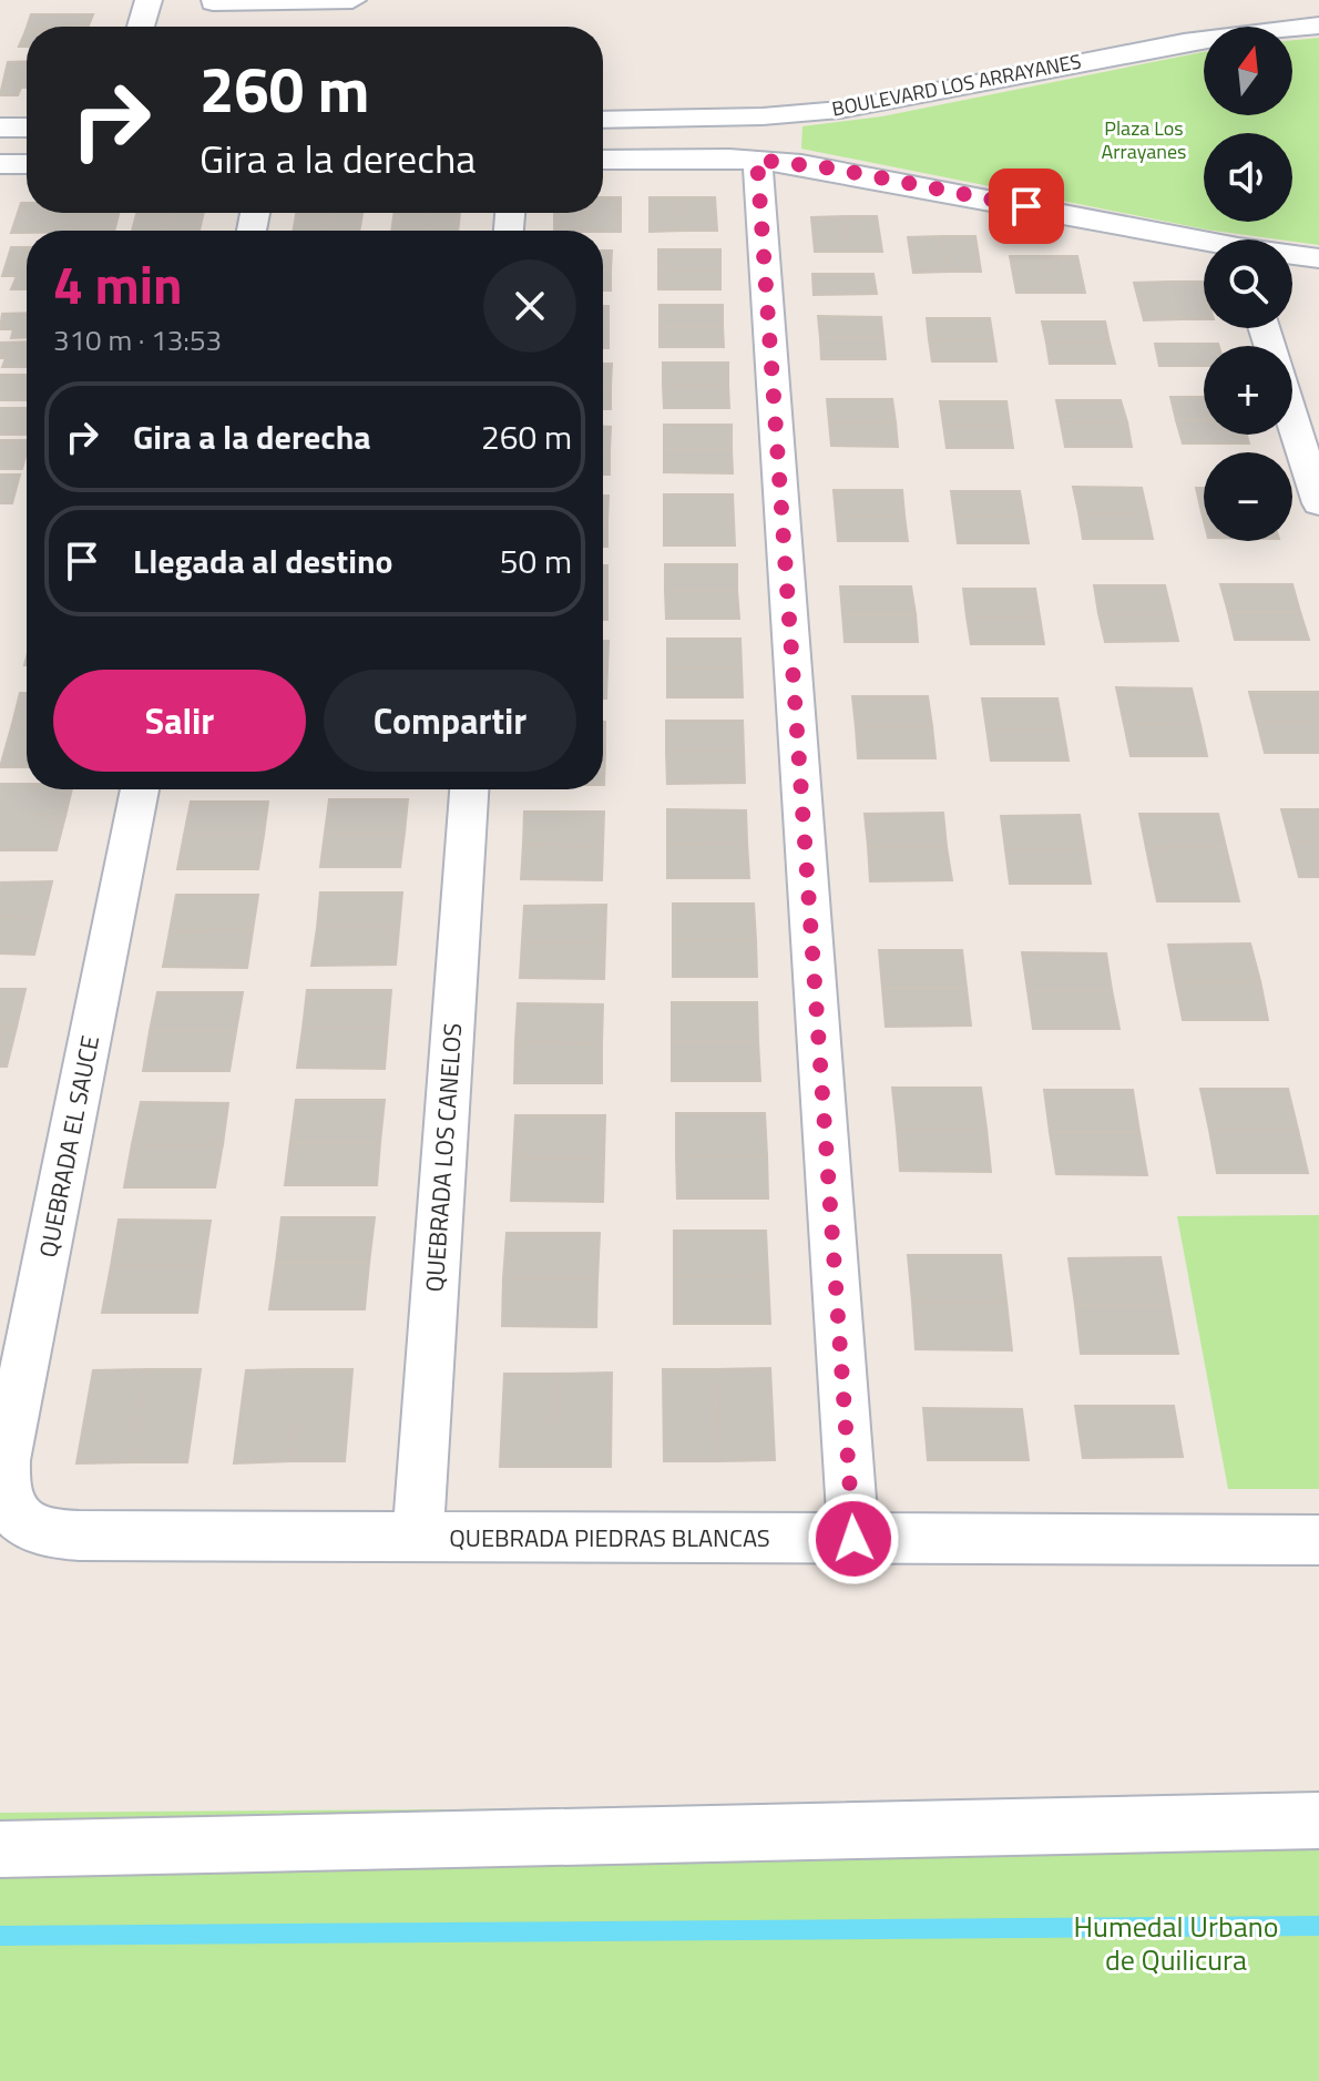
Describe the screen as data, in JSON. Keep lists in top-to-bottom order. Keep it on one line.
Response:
{"streets":{"street":["BOULEVARD LOS ARRAYANES","QUEBRADA EL SAUCE","QUEBRADA LOS CANELOS","QUEBRADA PIEDRAS BLANCAS"]},"crossings":[["QUEBRADA EL SAUCE","QUEBRADA PIEDRAS BLANCAS"],["QUEBRADA LOS CANELOS","QUEBRADA PIEDRAS BLANCAS"]],"parks":["Plaza Los Arrayanes","Humedal Urbano de Quilicura"],"north":"top","page":{"map_buttons":["+","−"],"turn":["260 m","Gira a la derecha"],"heading":["4 min","310 m · 13:53"],"list":[{"name":"Gira a la derecha","value":"260 m"},{"name":"Llegada al destino","value":"50 m"}],"buttons":["Salir","Compartir"]}}
